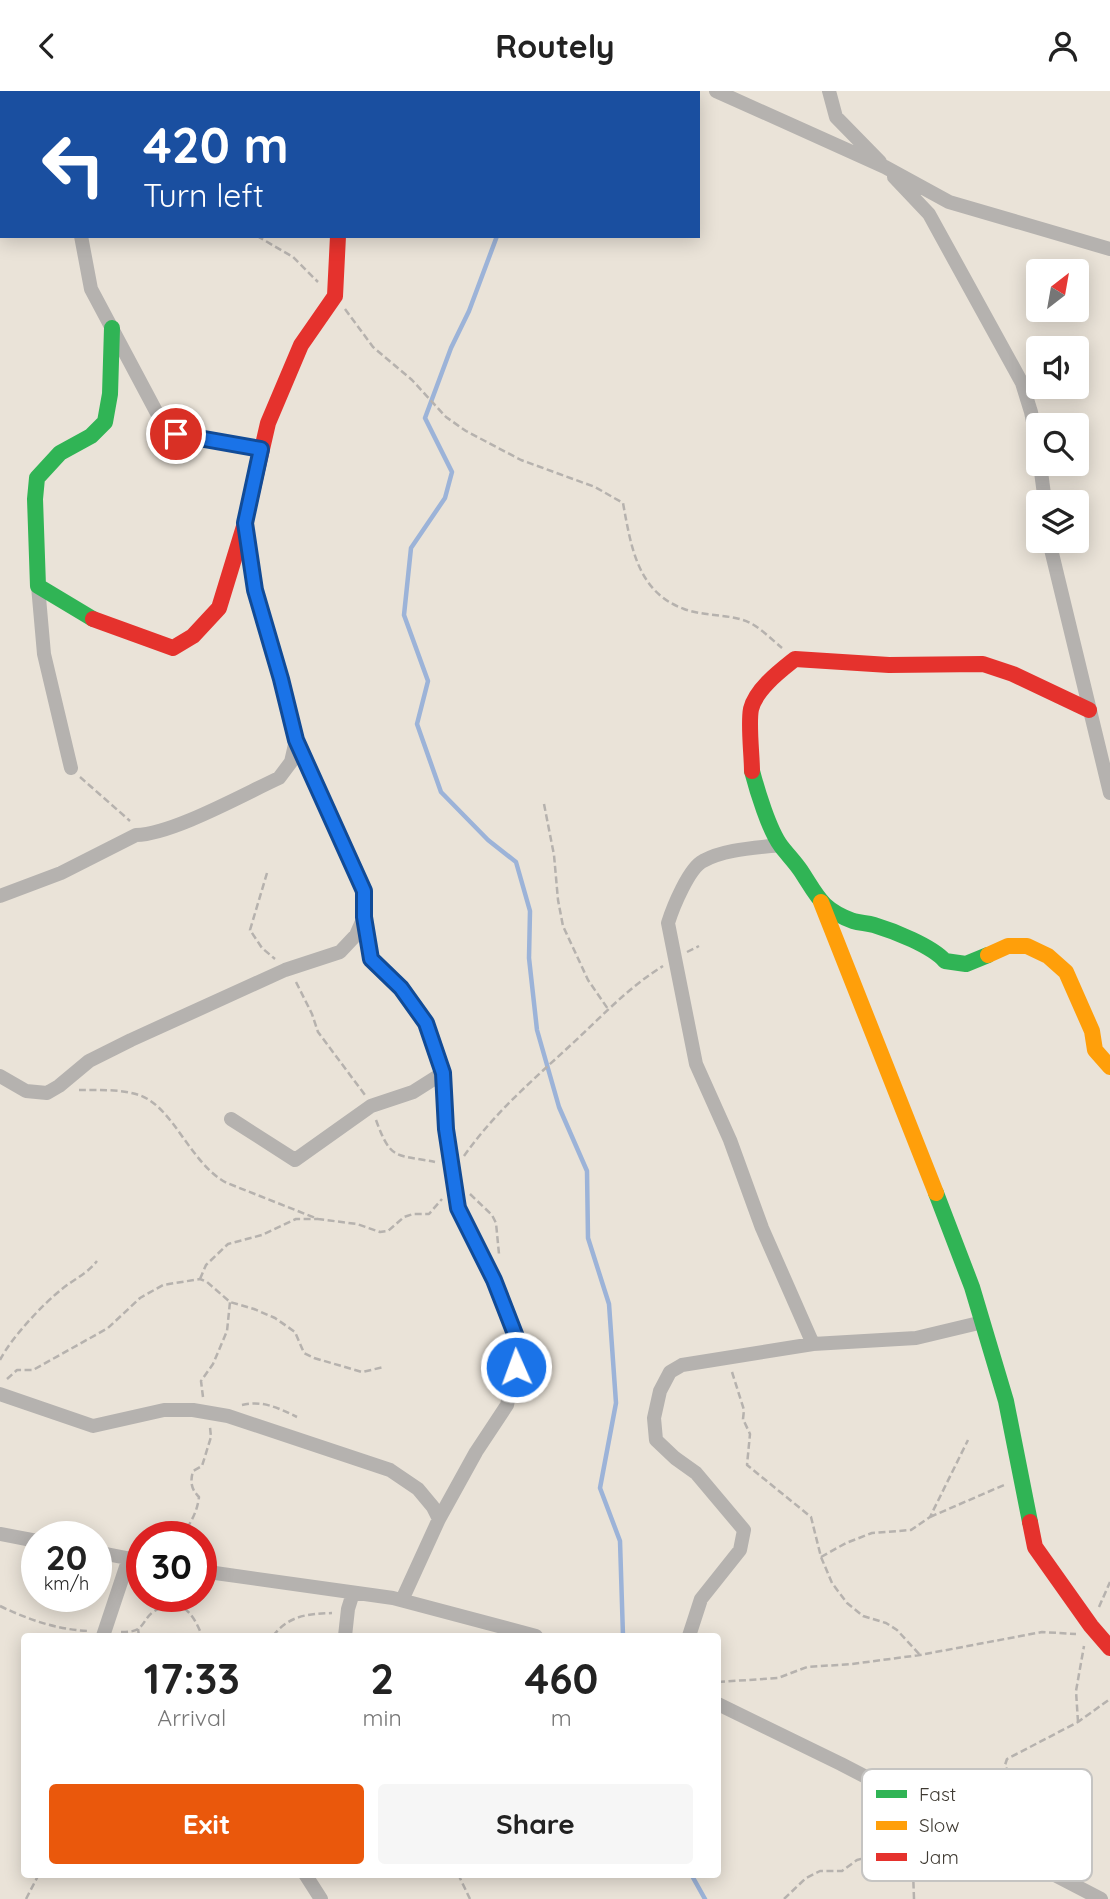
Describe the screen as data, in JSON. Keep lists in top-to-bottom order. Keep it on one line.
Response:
{"legend":["Fast","Slow","Jam"],"north":"top right","page":{"header":"Routely","turn":["420 m","Turn left"],"speed":"20 km/h","limit":"30","eta":["17:33","Arrival","2","min","460","m"],"buttons":["Exit","Share"]}}
